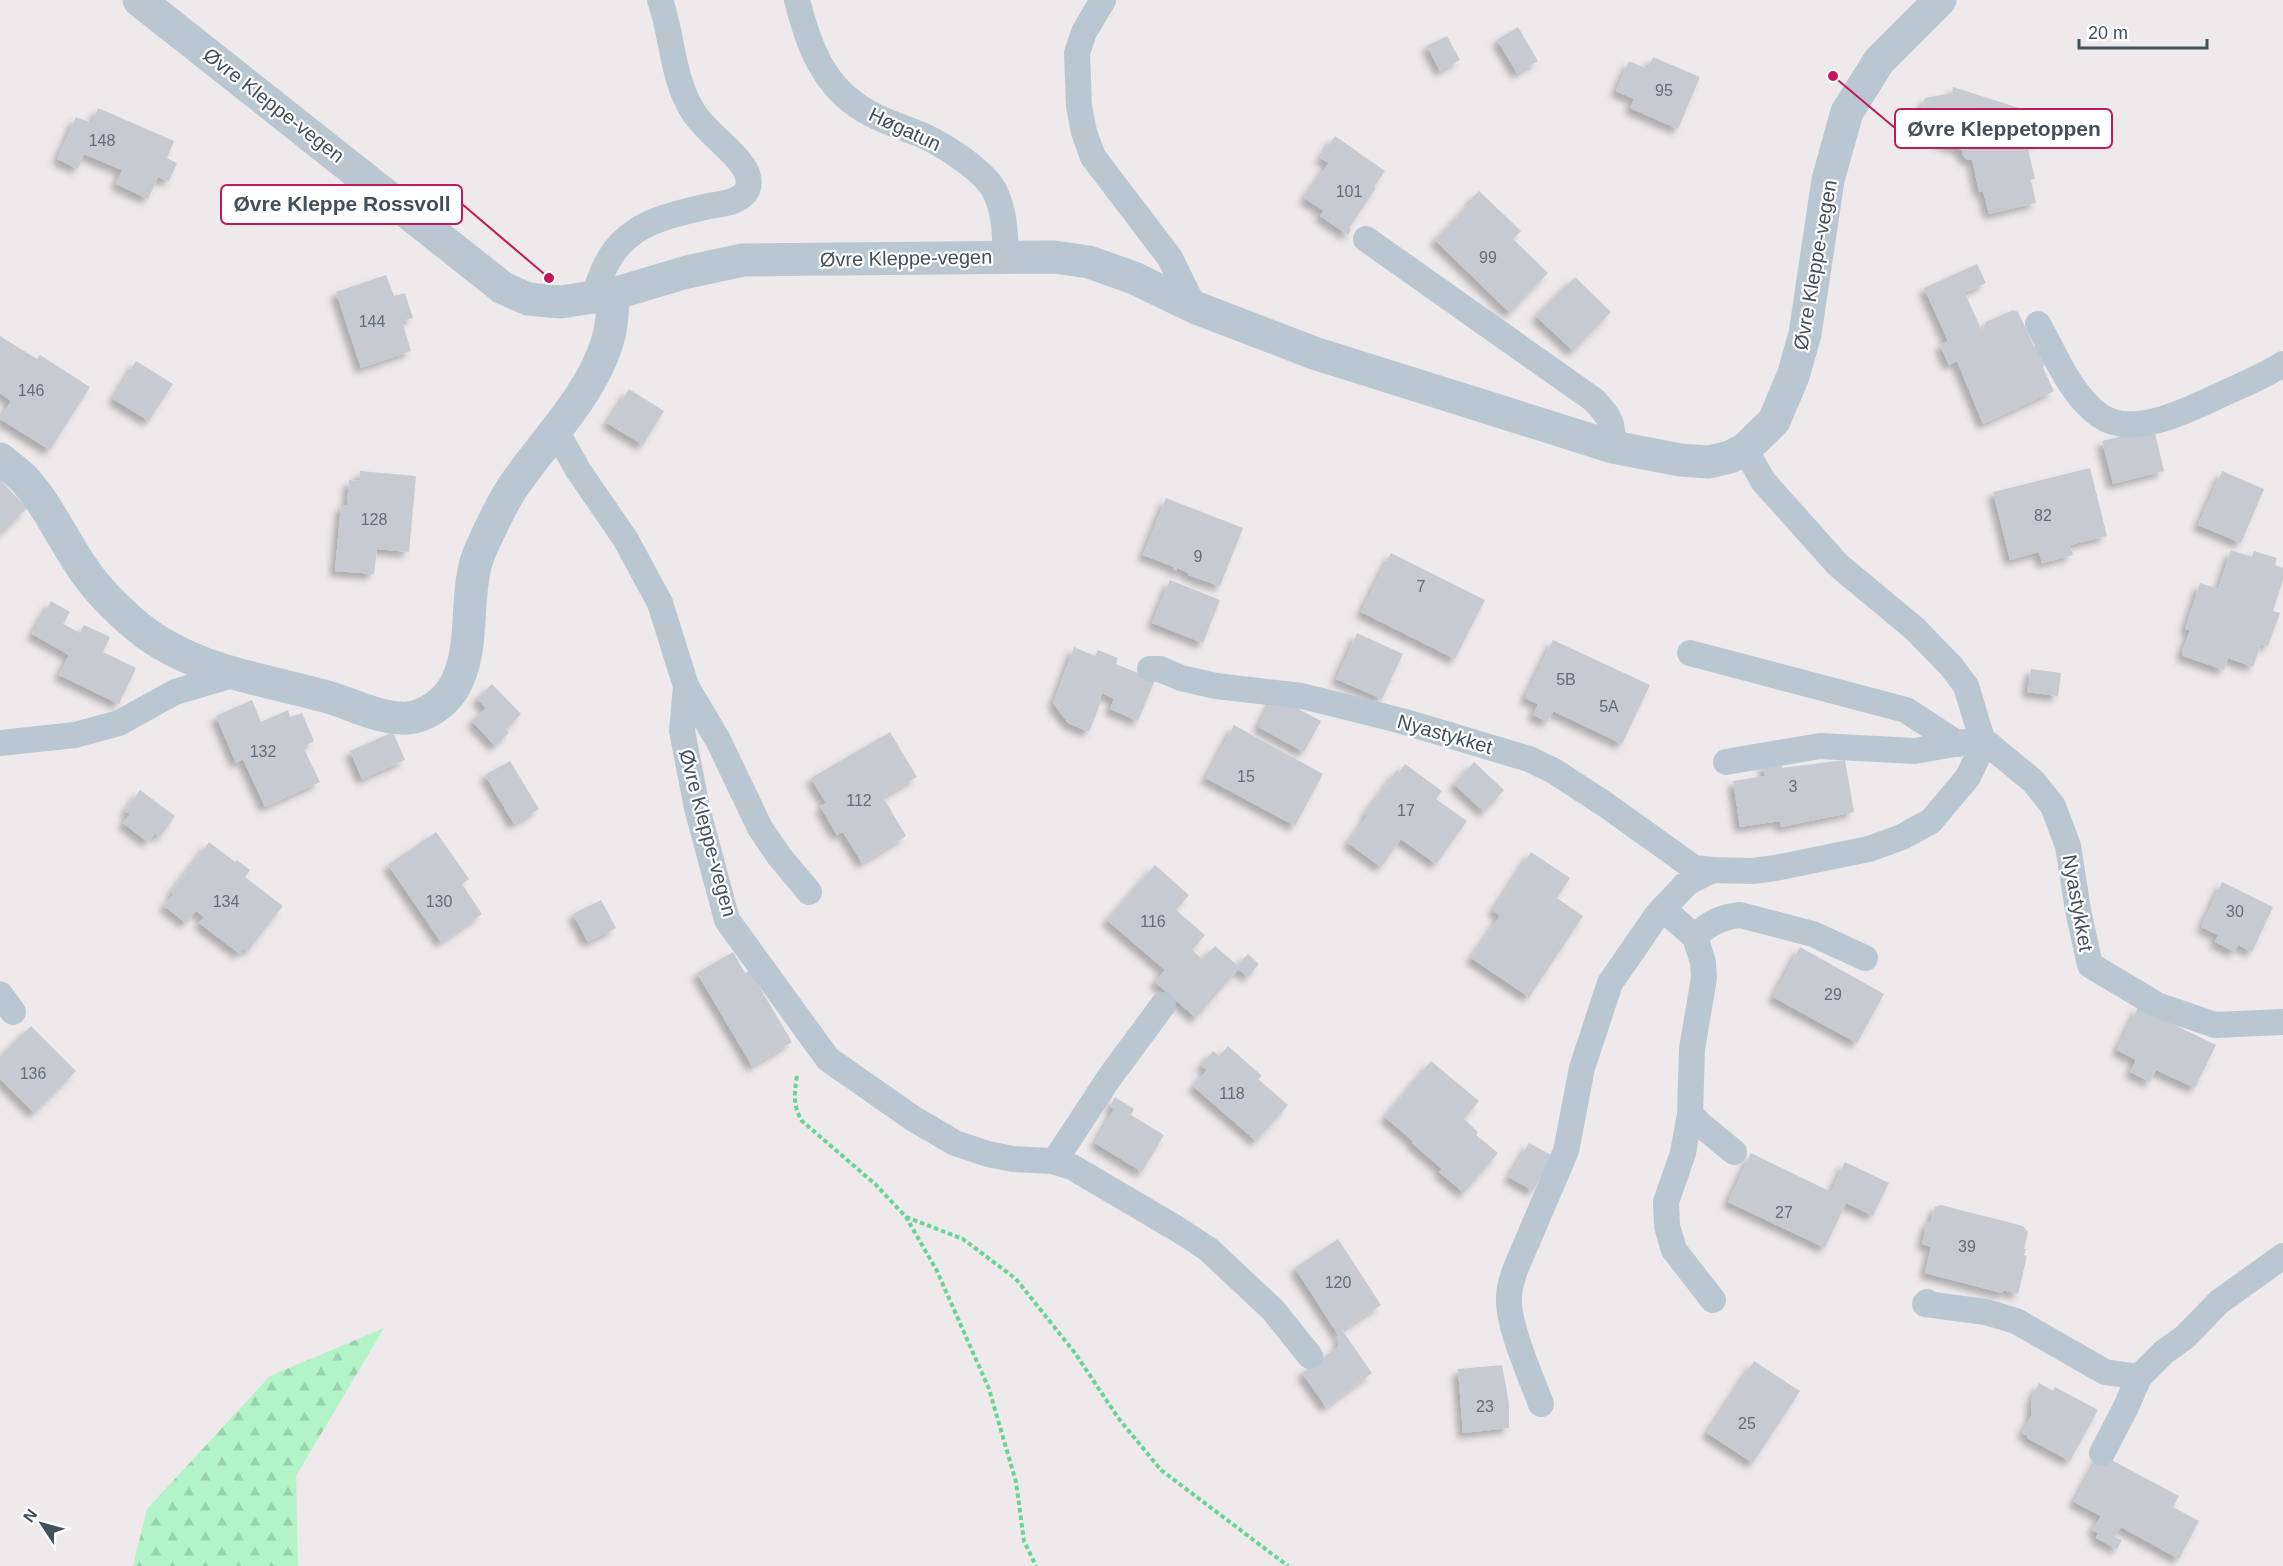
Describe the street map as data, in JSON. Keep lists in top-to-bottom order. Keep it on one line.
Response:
{"streets":{"street":["Øvre Kleppe-vegen"],"lane":["Høgatun","Nyastykket"]},"crossings":[["Øvre Kleppe-vegen","Høgatun"]],"places":["Øvre Kleppetoppen","Øvre Kleppe Rossvoll"],"house_numbers":["95","148","101","99","144","146","82","128","9","7","5B","5A","132","15","3","112","17","134","130","30","116","29","136","118","27","39","120","23","25"],"scale_bar":"20 m","north":"top left"}
